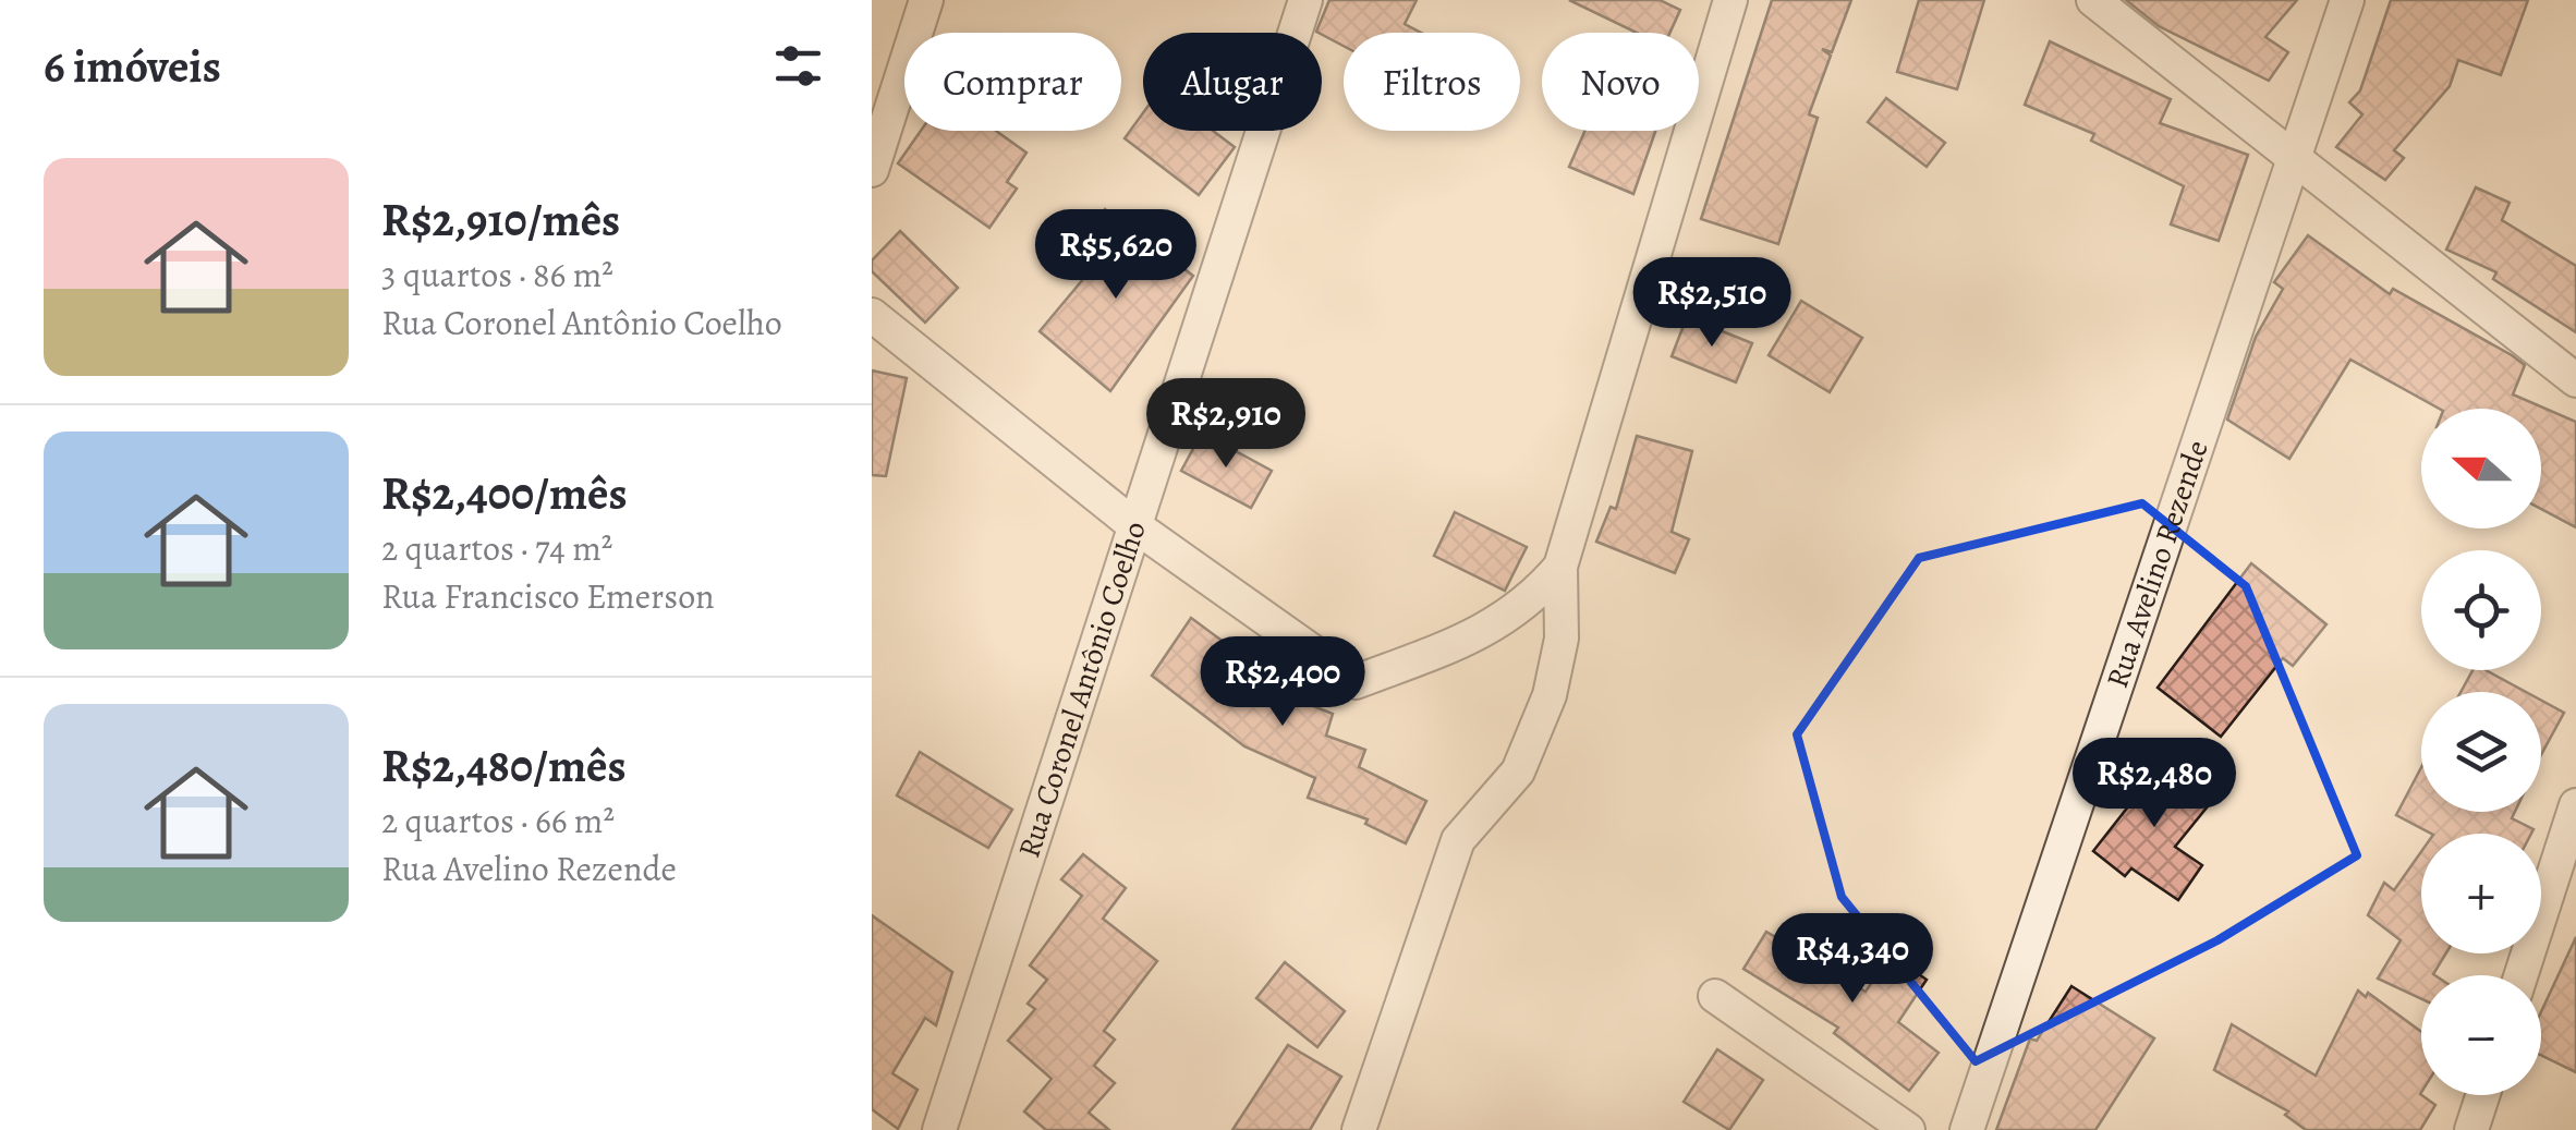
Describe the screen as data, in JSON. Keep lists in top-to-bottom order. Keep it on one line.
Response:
{"streets":{"street":["Rua Avelino Rezende","Rua Coronel Antônio Coelho"]},"north":"left","page":{"heading":"6 imóveis","chip":["Comprar","Alugar","Filtros","Novo"],"list":[{"name":"R$2,910/mês","note":"3 quartos · 86 m² · Rua Coronel Antônio Coelho"},{"name":"R$2,400/mês","note":"2 quartos · 74 m² · Rua Francisco Emerson"},{"name":"R$2,480/mês","note":"2 quartos · 66 m² · Rua Avelino Rezende"}],"price":["R$5,620","R$2,510","R$2,910","R$2,400","R$2,480","R$4,340"],"map_buttons":["+","−"]}}
